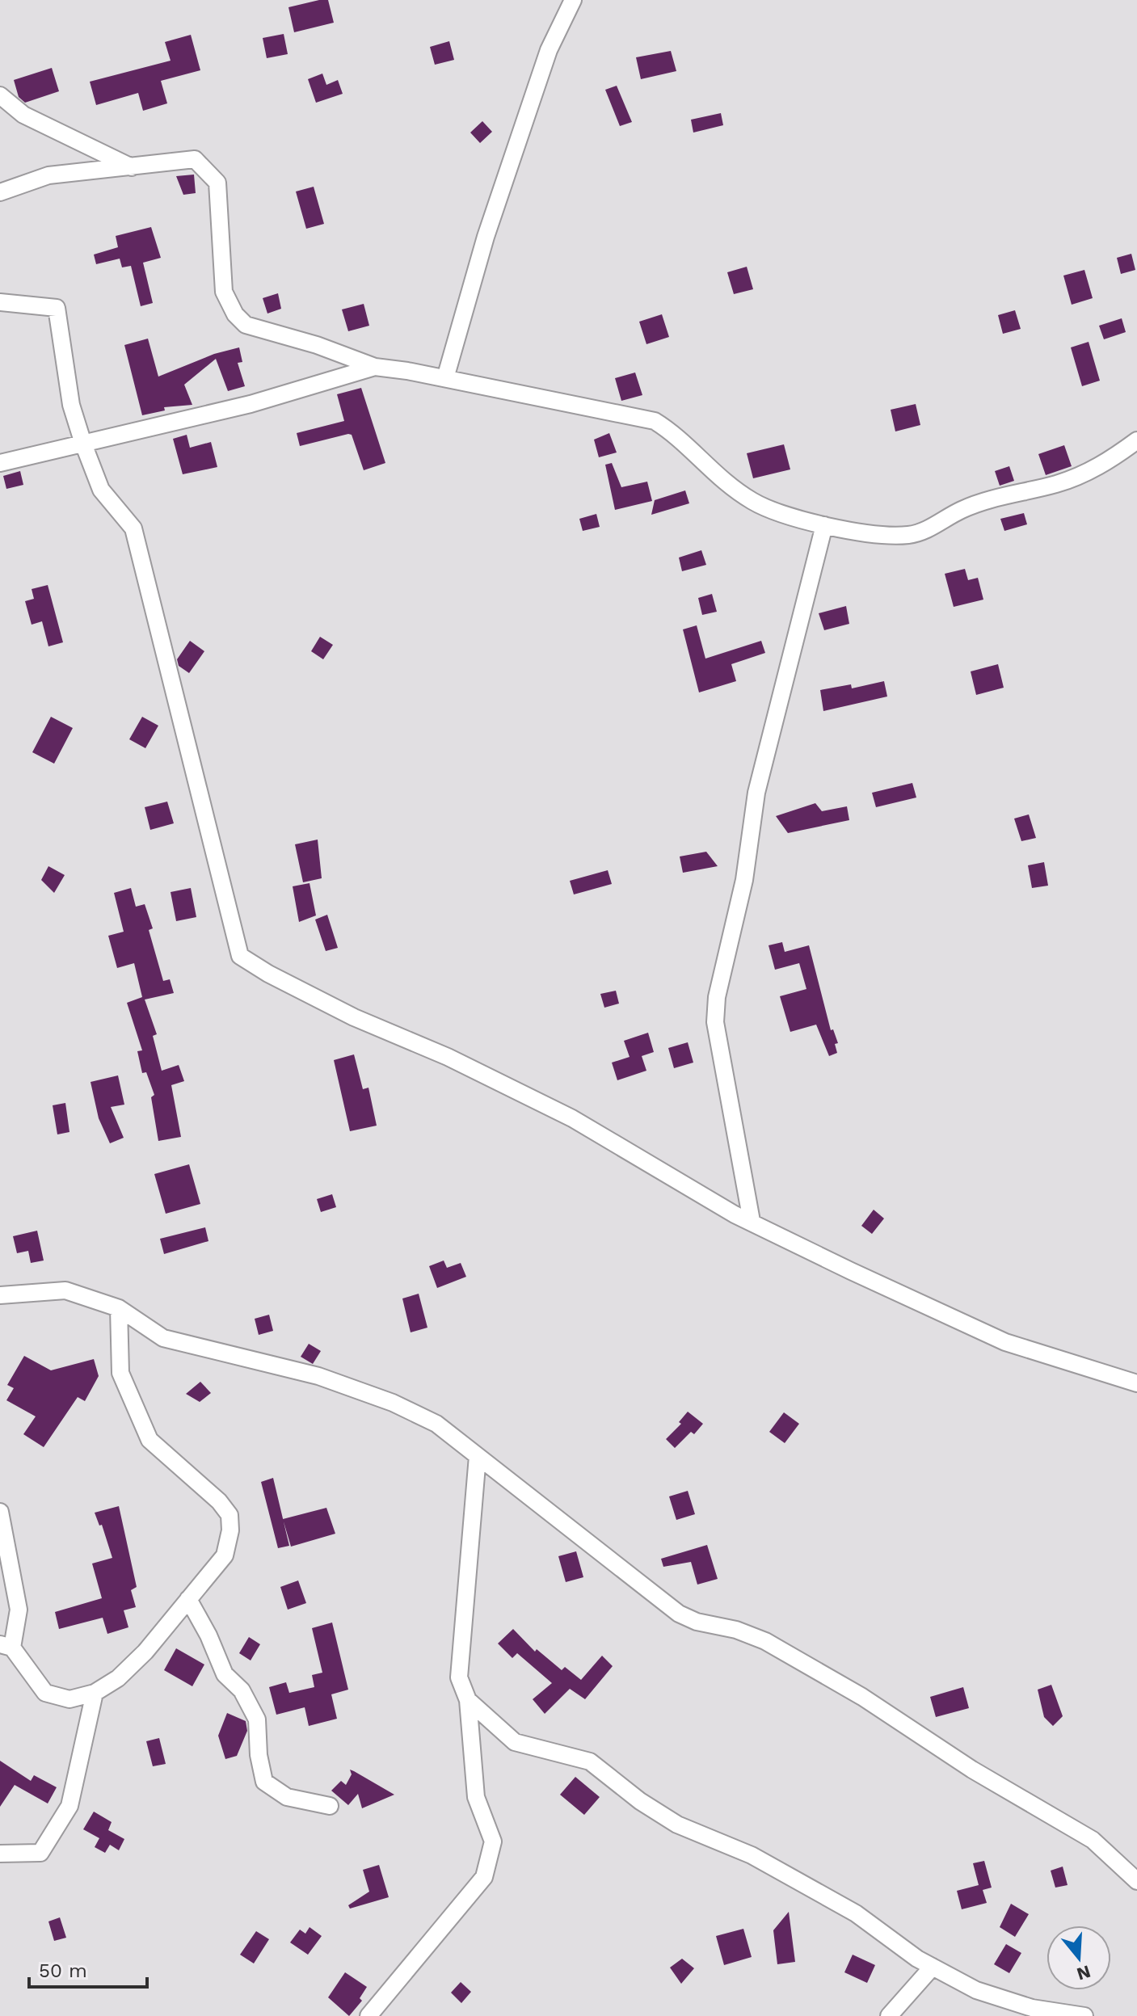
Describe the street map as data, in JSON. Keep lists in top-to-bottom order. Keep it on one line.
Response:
{"scale_bar":"50 m","north":"bottom"}
